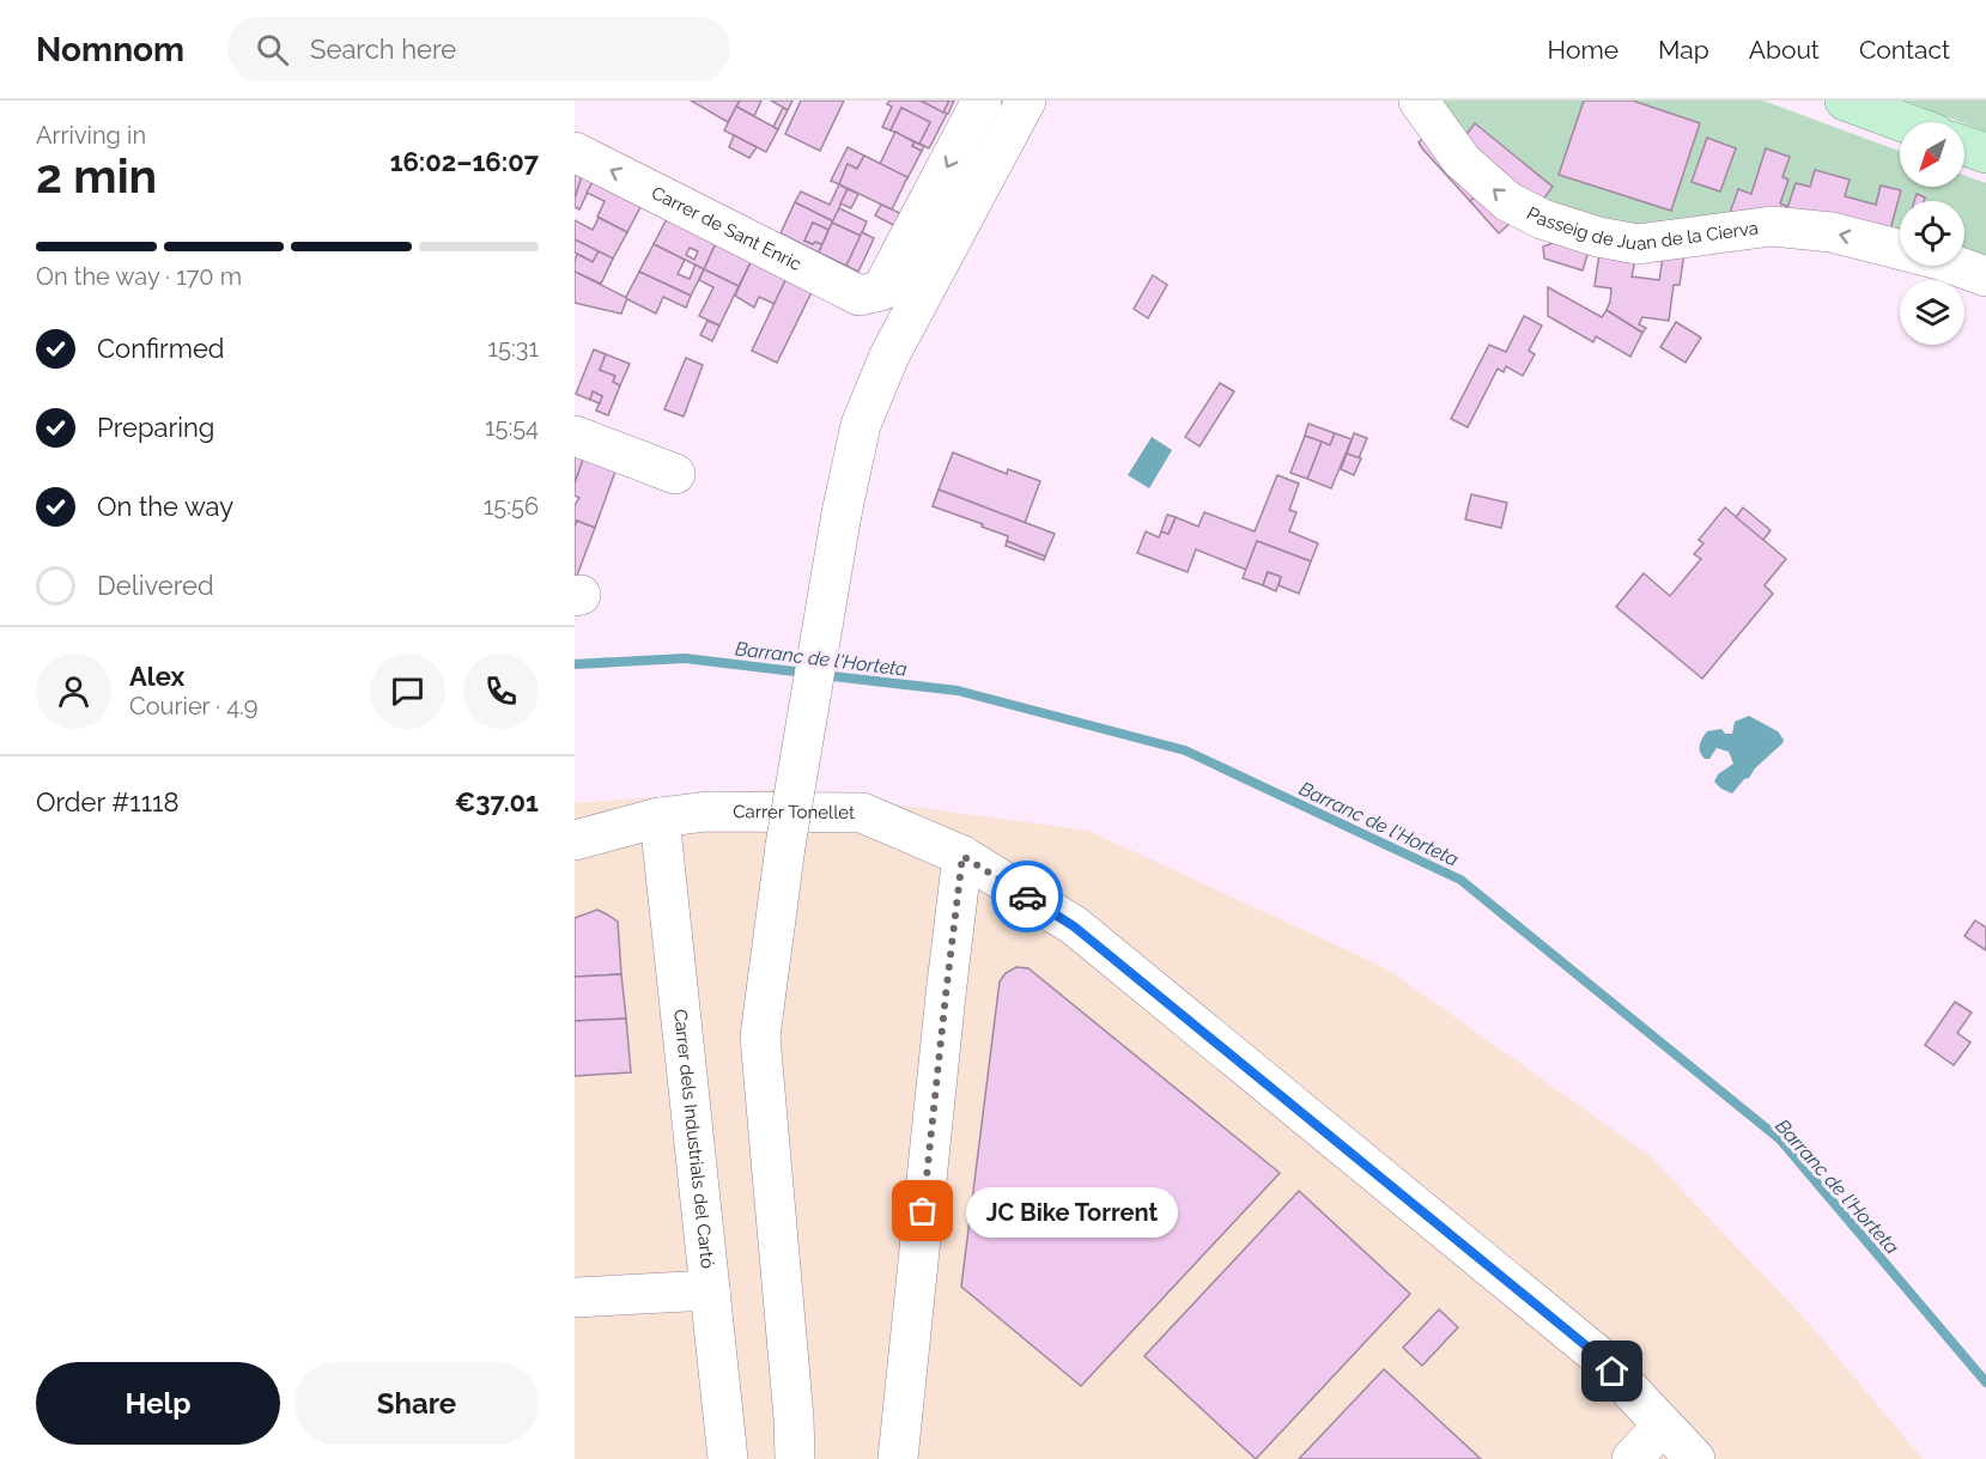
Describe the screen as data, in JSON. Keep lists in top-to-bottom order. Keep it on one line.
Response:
{"streets":{"street":["Passeig de Juan de la Cierva","Carrer de Sant Enric","Carrer Tonellet","Carrer dels Industrials del Cartó"]},"crossings":[["Carrer Tonellet","Carrer dels Industrials del Cartó"]],"one_way":["Passeig de Juan de la Cierva"],"water":["Barranc de l'Horteta"],"places":["JC Bike Torrent"],"north":"bottom left","page":{"header":"Nomnom","search":"Search here","nav":["Home","Map","About","Contact"],"heading":["2 min","Arriving in","16:02–16:07"],"panel":["Alex","Courier · 4.9","Order #1118","€37.01"],"bar":"On the way · 170 m","list":[["Confirmed","15:31"],["Preparing","15:54"],["On the way","15:56"],"Delivered"],"bubble":"JC Bike Torrent","buttons":["Help","Share"]}}
